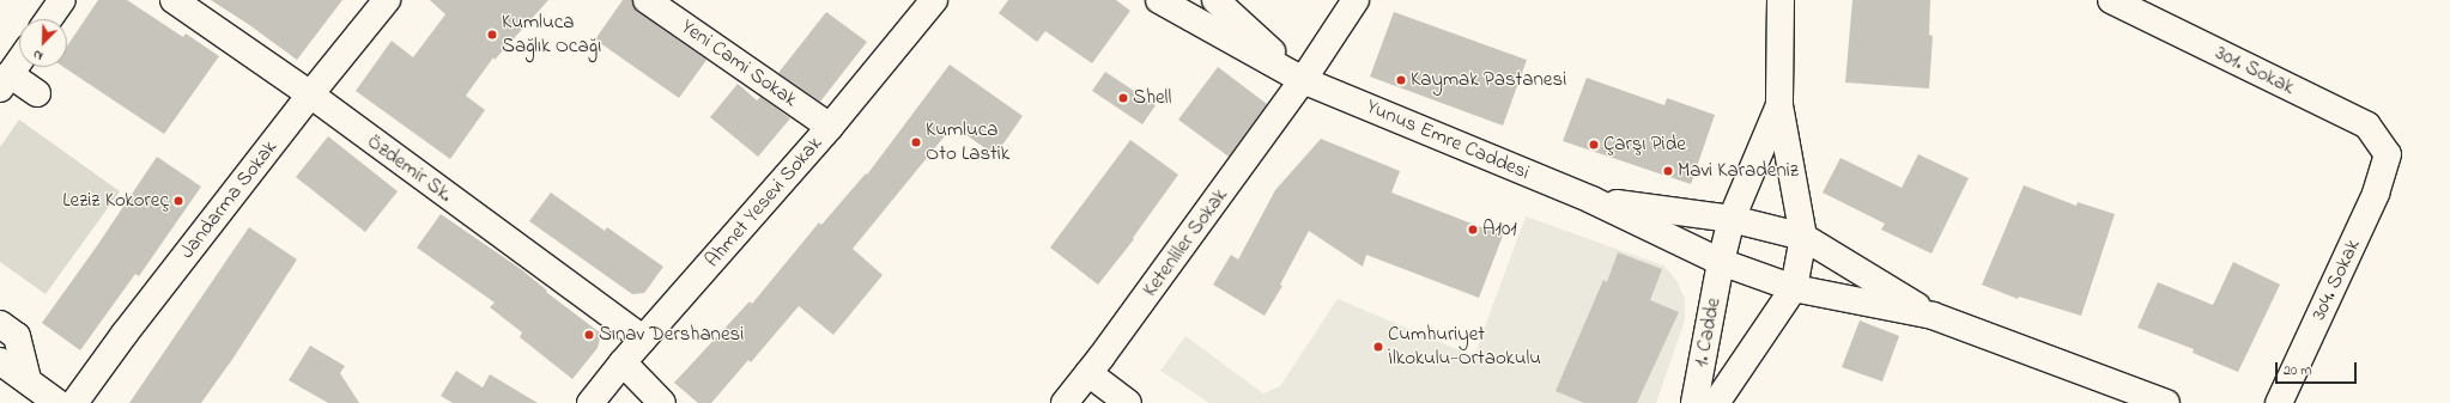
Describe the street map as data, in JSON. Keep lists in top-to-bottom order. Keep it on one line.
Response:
{"streets":{"street":["Yeni Cami Sokak","301. Sokak","Yunus Emre Caddesi","Özdemir Sk.","Jandarma Sokak","Ahmet Yesevi Sokak","Ketenliler Sokak","304. Sokak","1. Cadde"]},"crossings":[["Yeni Cami Sokak","Ahmet Yesevi Sokak"],["301. Sokak","304. Sokak"],["Yunus Emre Caddesi","Ketenliler Sokak"],["Yunus Emre Caddesi","1. Cadde"],["Özdemir Sk.","Jandarma Sokak"],["Özdemir Sk.","Ahmet Yesevi Sokak"]],"places":["Kumluca Sağlık Ocağı","Kaymak Pastanesi","Shell","Kumluca Oto Lastik","Çarşı Pide","Mavi Karadeniz","Leziz Kokoreç","A101","Sınav Dershanesi","Cumhuriyet İlkokulu-Ortaokulu"],"scale_bar":"20 m","north":"bottom left"}
